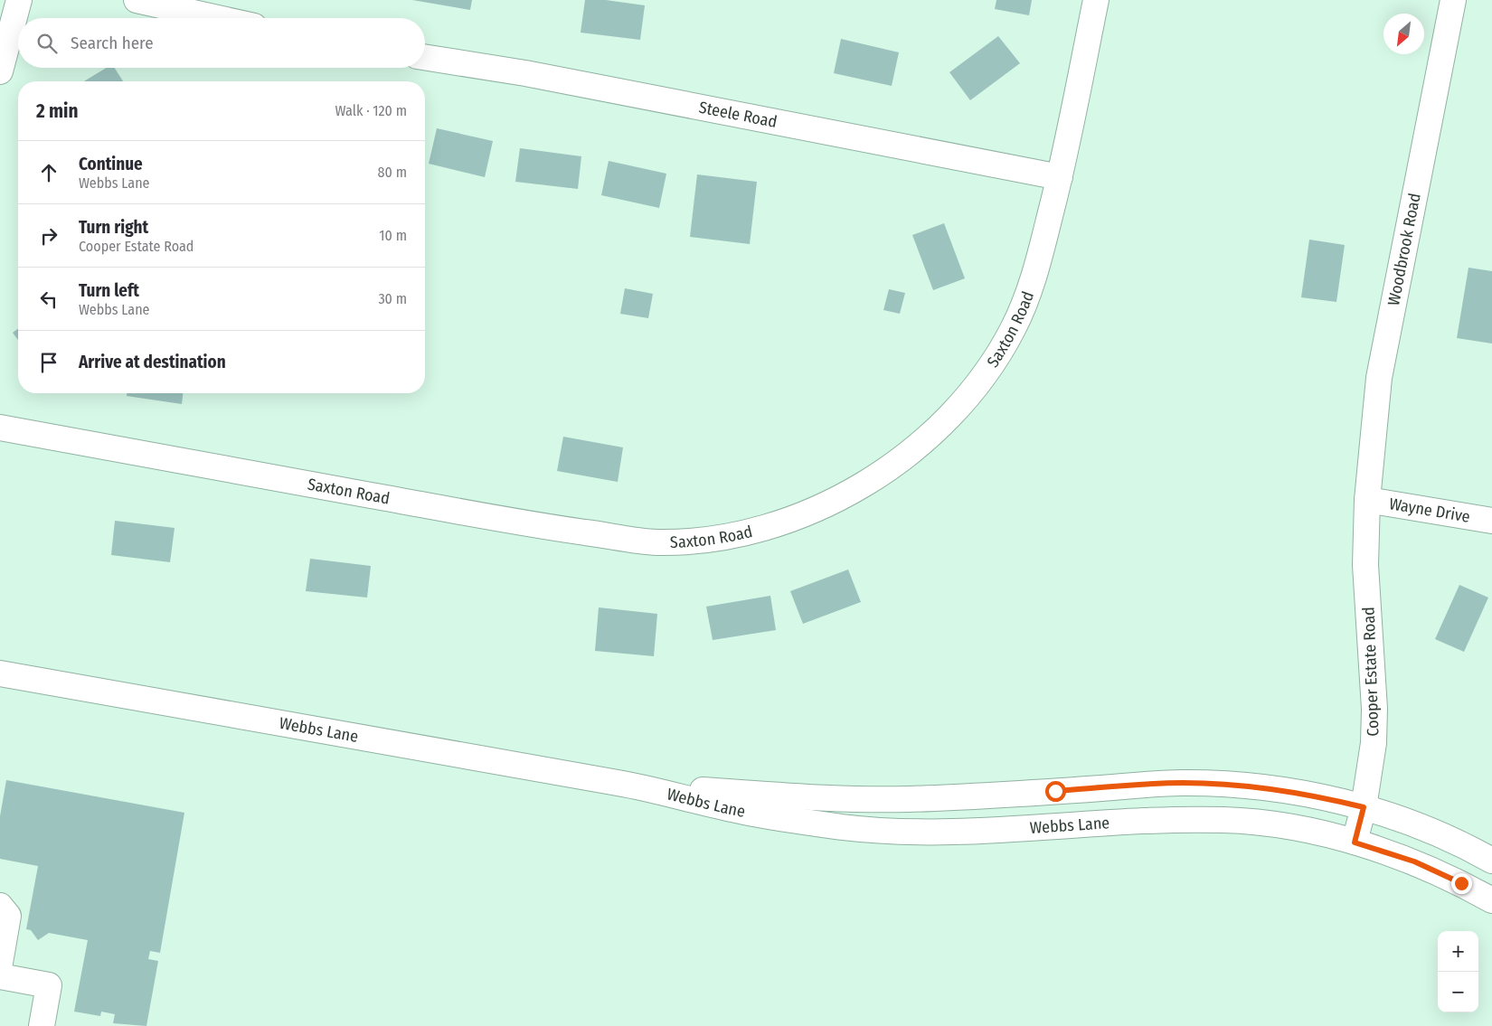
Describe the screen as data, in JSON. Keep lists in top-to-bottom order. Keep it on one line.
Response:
{"streets":{"street":["Steele Road","Woodbrook Road","Saxton Road","Wayne Drive","Cooper Estate Road","Webbs Lane"]},"crossings":[["Steele Road","Saxton Road"],["Woodbrook Road","Wayne Drive"],["Woodbrook Road","Cooper Estate Road"],["Wayne Drive","Cooper Estate Road"],["Cooper Estate Road","Webbs Lane"]],"north":"bottom left","page":{"search":"Search here","heading":["2 min","Walk · 120 m"],"list":[["Continue","Webbs Lane","80 m"],["Turn right","Cooper Estate Road","10 m"],["Turn left","Webbs Lane","30 m"],"Arrive at destination"],"map_buttons":["+","−"]}}
